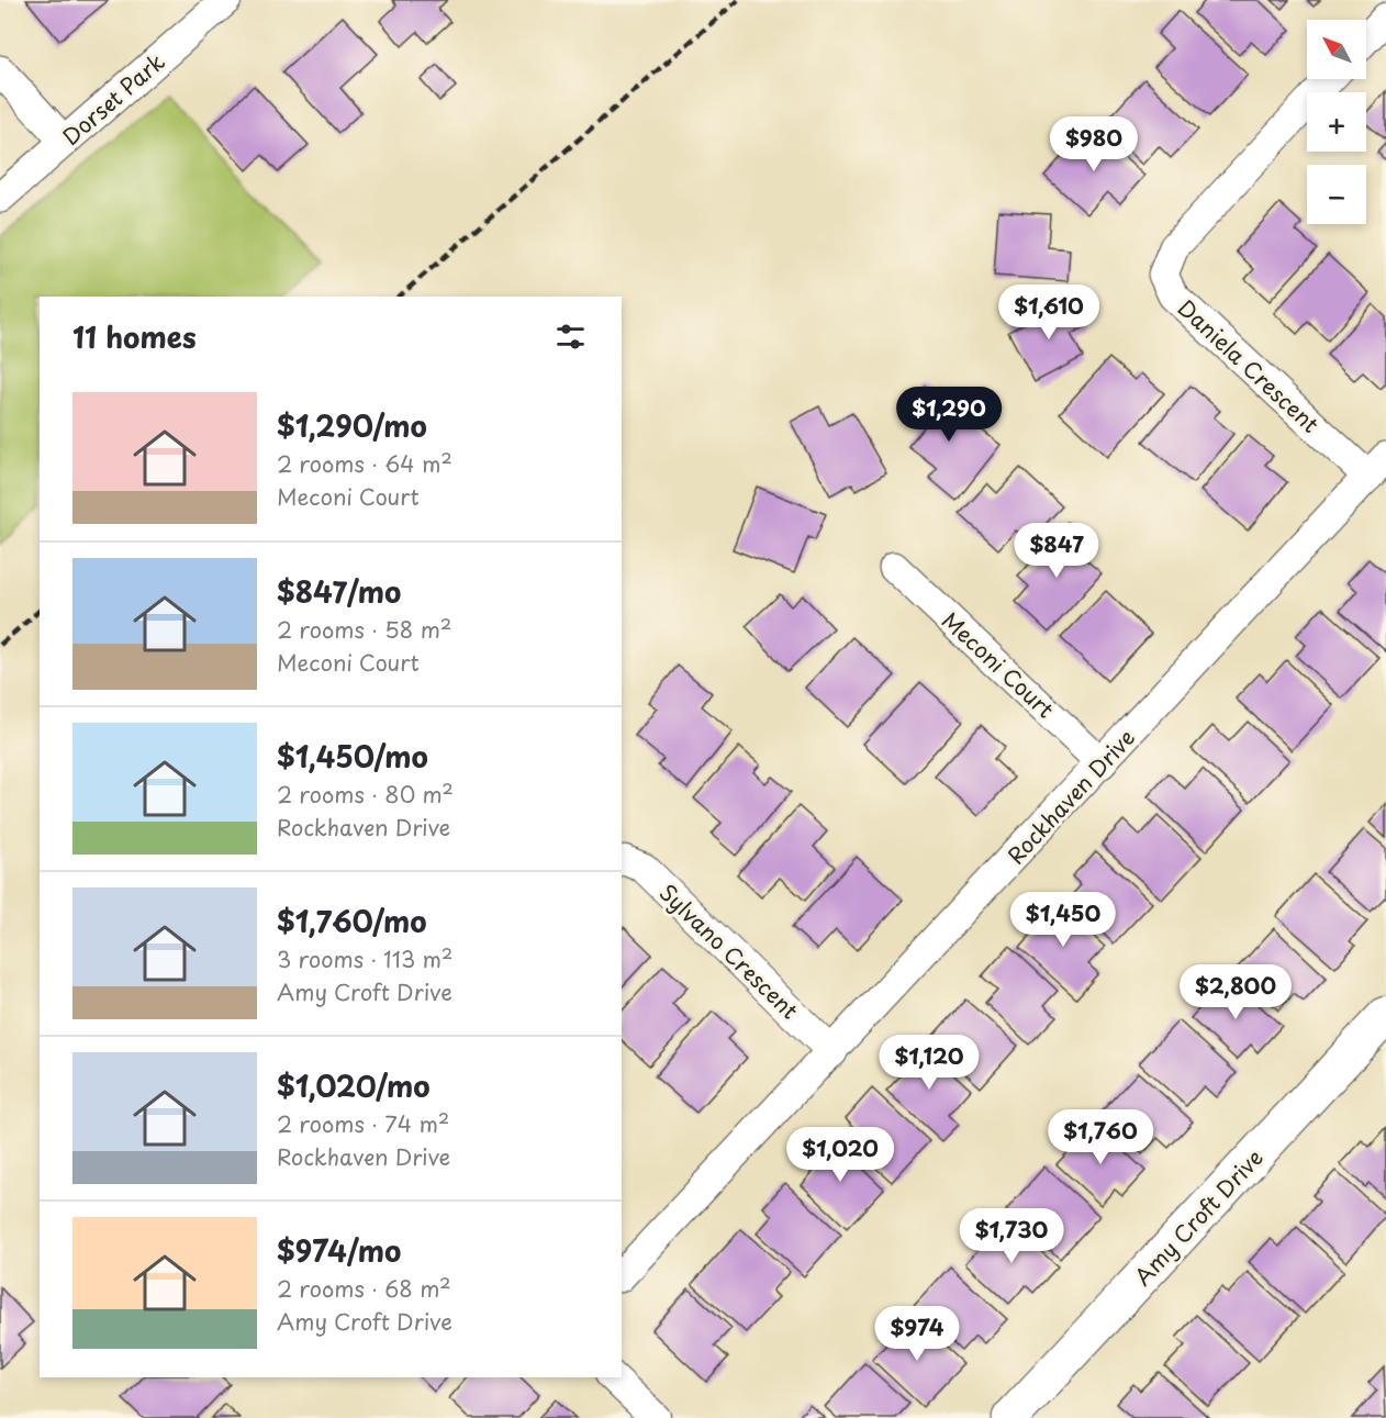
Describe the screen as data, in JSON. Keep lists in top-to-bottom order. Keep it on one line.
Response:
{"streets":{"street":["Dorset Park","Daniela Crescent","Meconi Court","Rockhaven Drive","Sylvano Crescent","Amy Croft Drive"]},"crossings":[["Daniela Crescent","Rockhaven Drive"],["Meconi Court","Rockhaven Drive"],["Rockhaven Drive","Sylvano Crescent"]],"north":"top left","page":{"map_buttons":["+","−"],"price":["$980","$1,610","$1,290","$847","$1,450","$2,800","$1,120","$1,760","$1,020","$1,730","$974"],"heading":"11 homes","list":[{"name":"$1,290/mo","note":"2 rooms · 64 m² · Meconi Court"},{"name":"$847/mo","note":"2 rooms · 58 m² · Meconi Court"},{"name":"$1,450/mo","note":"2 rooms · 80 m² · Rockhaven Drive"},{"name":"$1,760/mo","note":"3 rooms · 113 m² · Amy Croft Drive"},{"name":"$1,020/mo","note":"2 rooms · 74 m² · Rockhaven Drive"},{"name":"$974/mo","note":"2 rooms · 68 m² · Amy Croft Drive"}]}}
